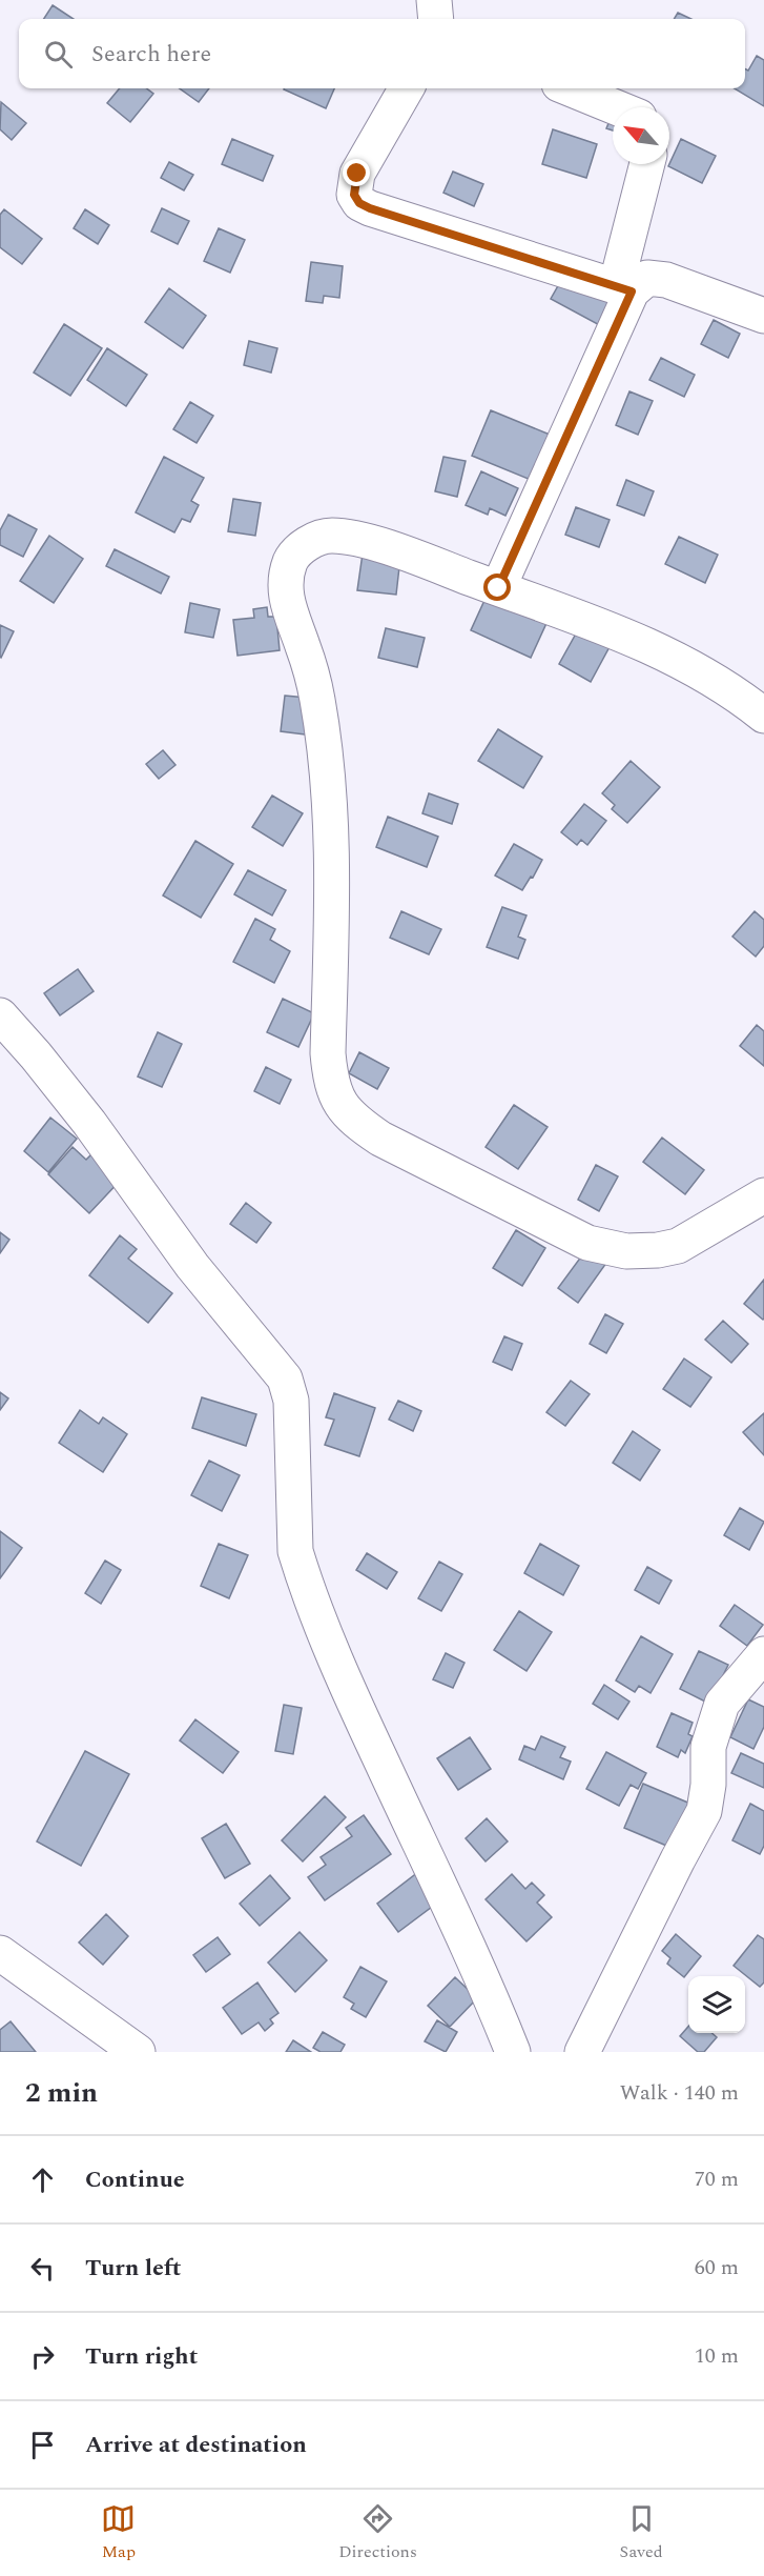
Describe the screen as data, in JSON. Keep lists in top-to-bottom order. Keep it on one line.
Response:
{"north":"top left","page":{"search":"Search here","heading":["2 min","Walk · 140 m"],"list":[["Continue","70 m"],["Turn left","60 m"],["Turn right","10 m"],"Arrive at destination"],"nav":["Map","Directions","Saved"]}}
